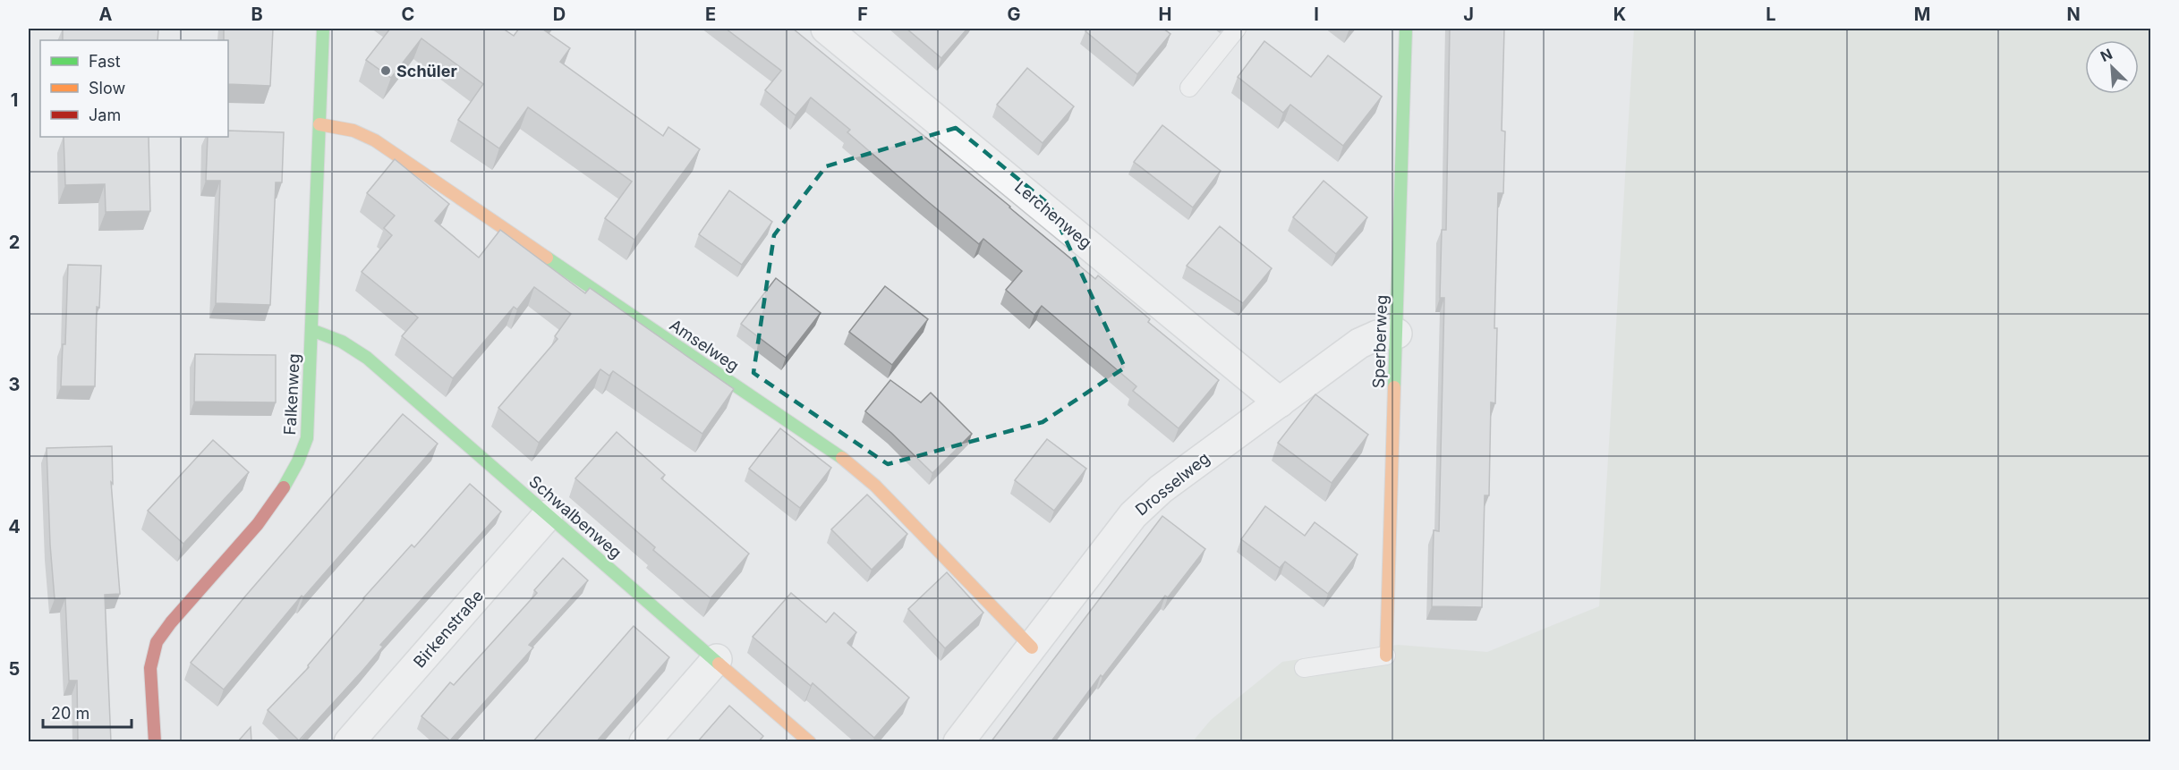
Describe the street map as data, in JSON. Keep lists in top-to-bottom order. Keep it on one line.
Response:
{"streets":{"street":["Lerchenweg","Sperberweg","Amselweg","Falkenweg","Drosselweg","Schwalbenweg","Birkenstraße"]},"crossings":[["Lerchenweg","Drosselweg"],["Sperberweg","Drosselweg"],["Amselweg","Falkenweg"],["Amselweg","Drosselweg"],["Falkenweg","Schwalbenweg"],["Schwalbenweg","Birkenstraße"]],"places":["Schüler"],"legend":["Fast","Slow","Jam"],"scale_bar":"20 m","north":"top left","grid":{"columns":["A","B","C","D","E","F","G","H","I","J","K","L","M","N"],"rows":["1","2","3","4","5"]}}
